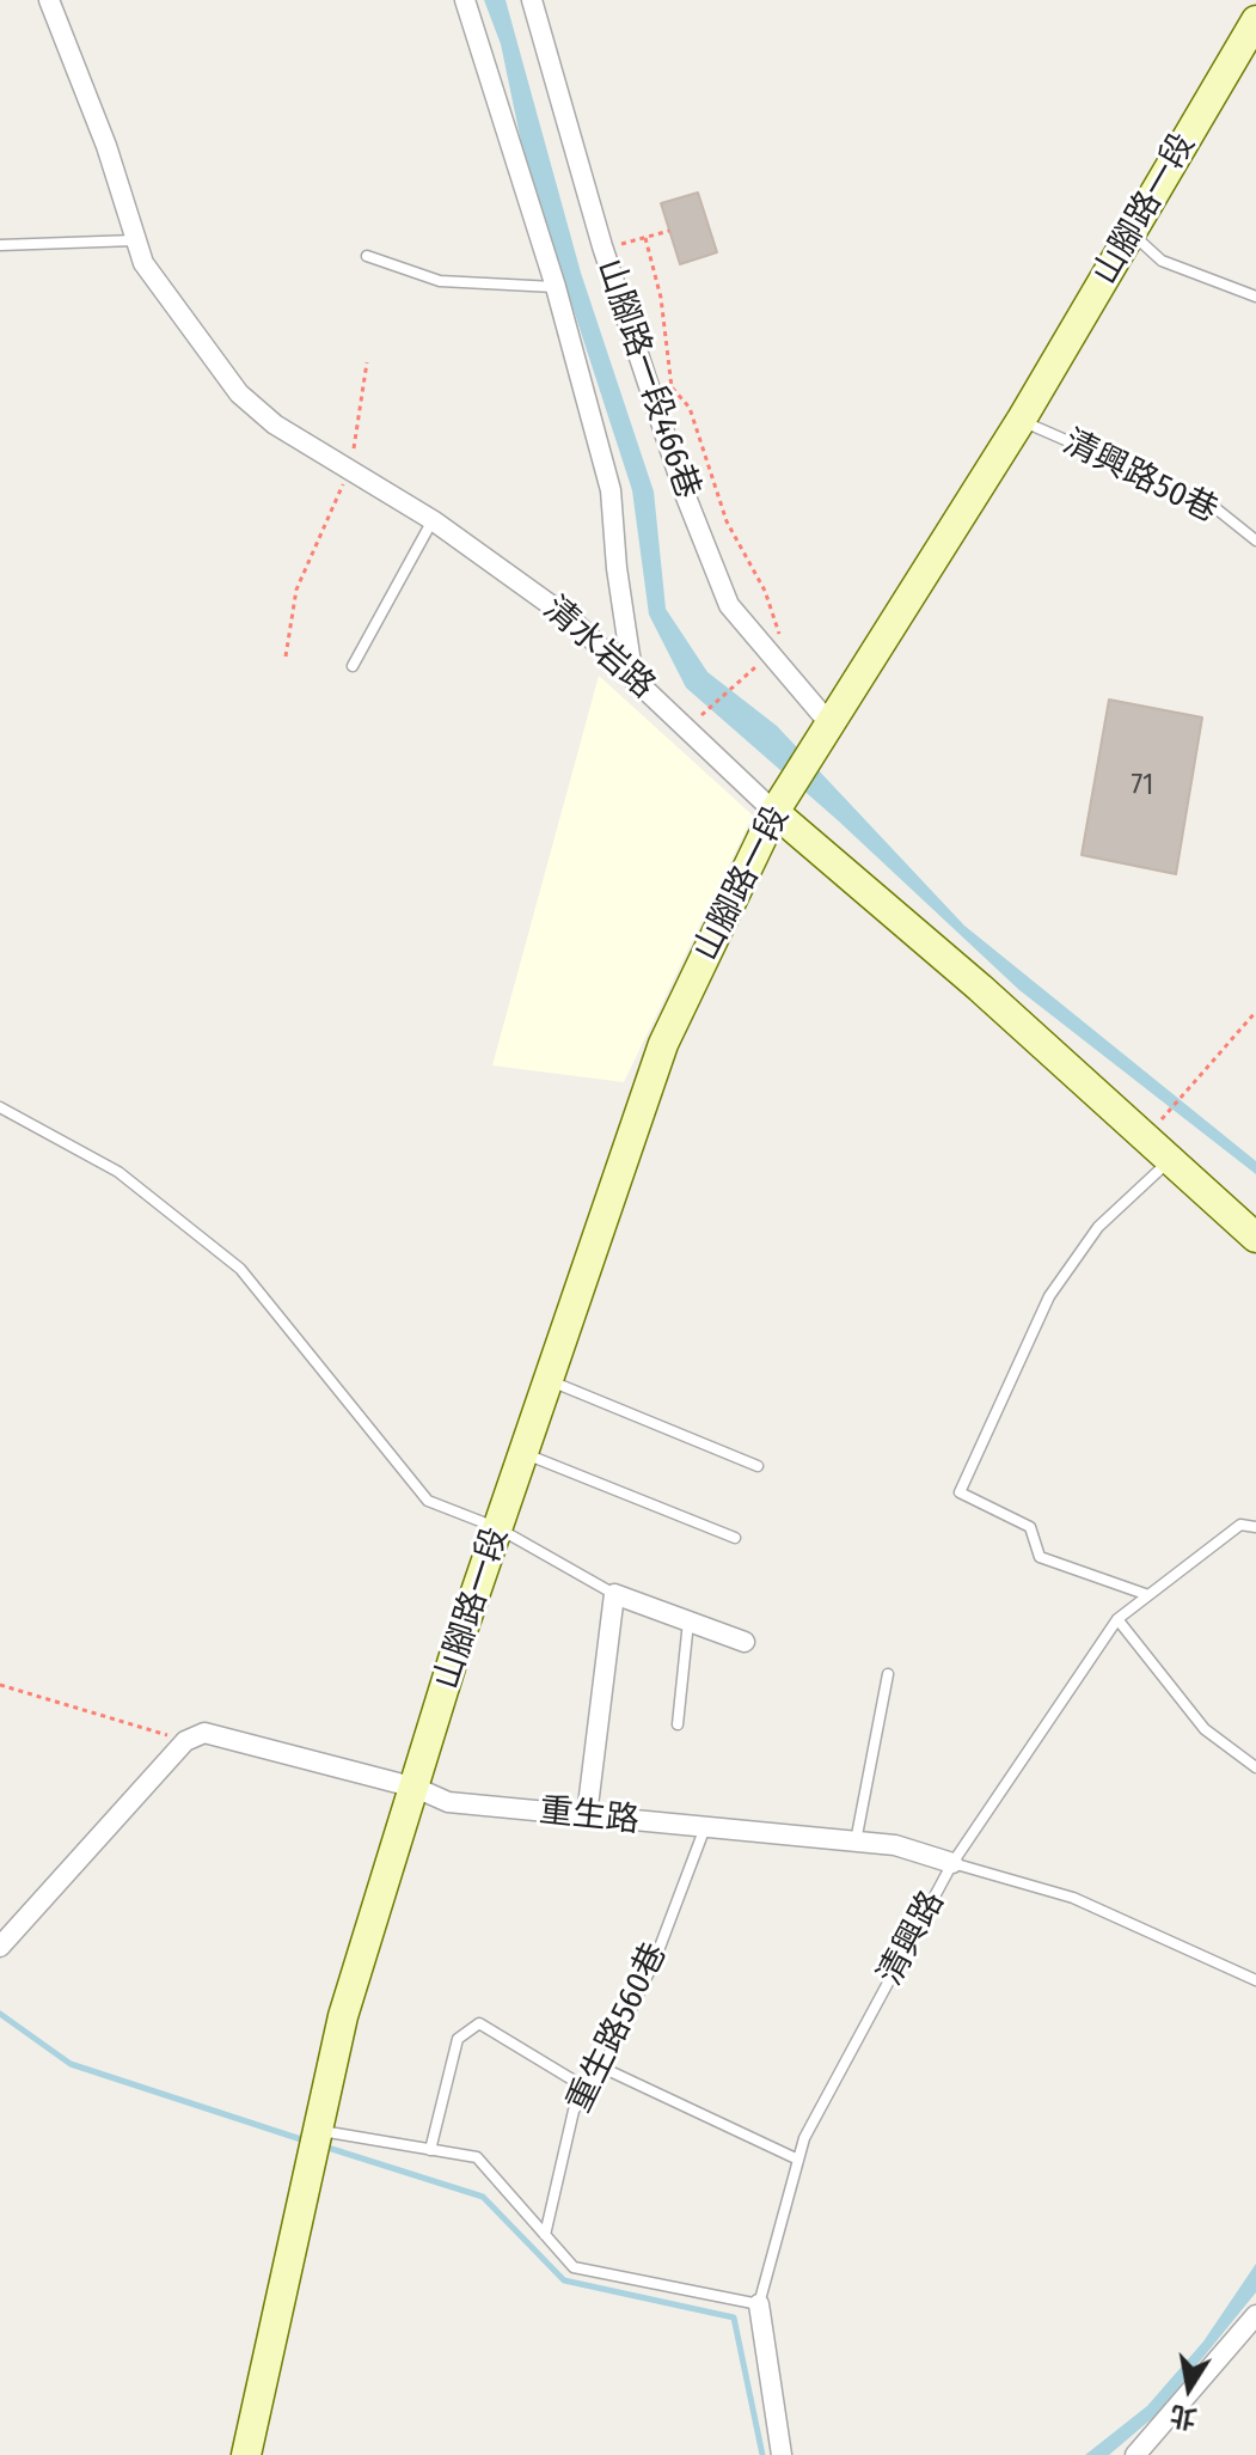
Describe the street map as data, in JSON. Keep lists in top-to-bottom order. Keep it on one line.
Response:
{"streets":{"main road":["山腳路一段","清水岩路"],"street":["山腳路一段466巷","重生路","清興路"],"lane":["清興路50巷","重生路560巷"]},"crossings":[["山腳路一段","山腳路一段466巷"],["山腳路一段","清興路50巷"],["山腳路一段","清水岩路"],["山腳路一段","重生路"],["重生路","清興路"],["重生路","重生路560巷"]],"house_numbers":["71"],"north":"bottom"}
